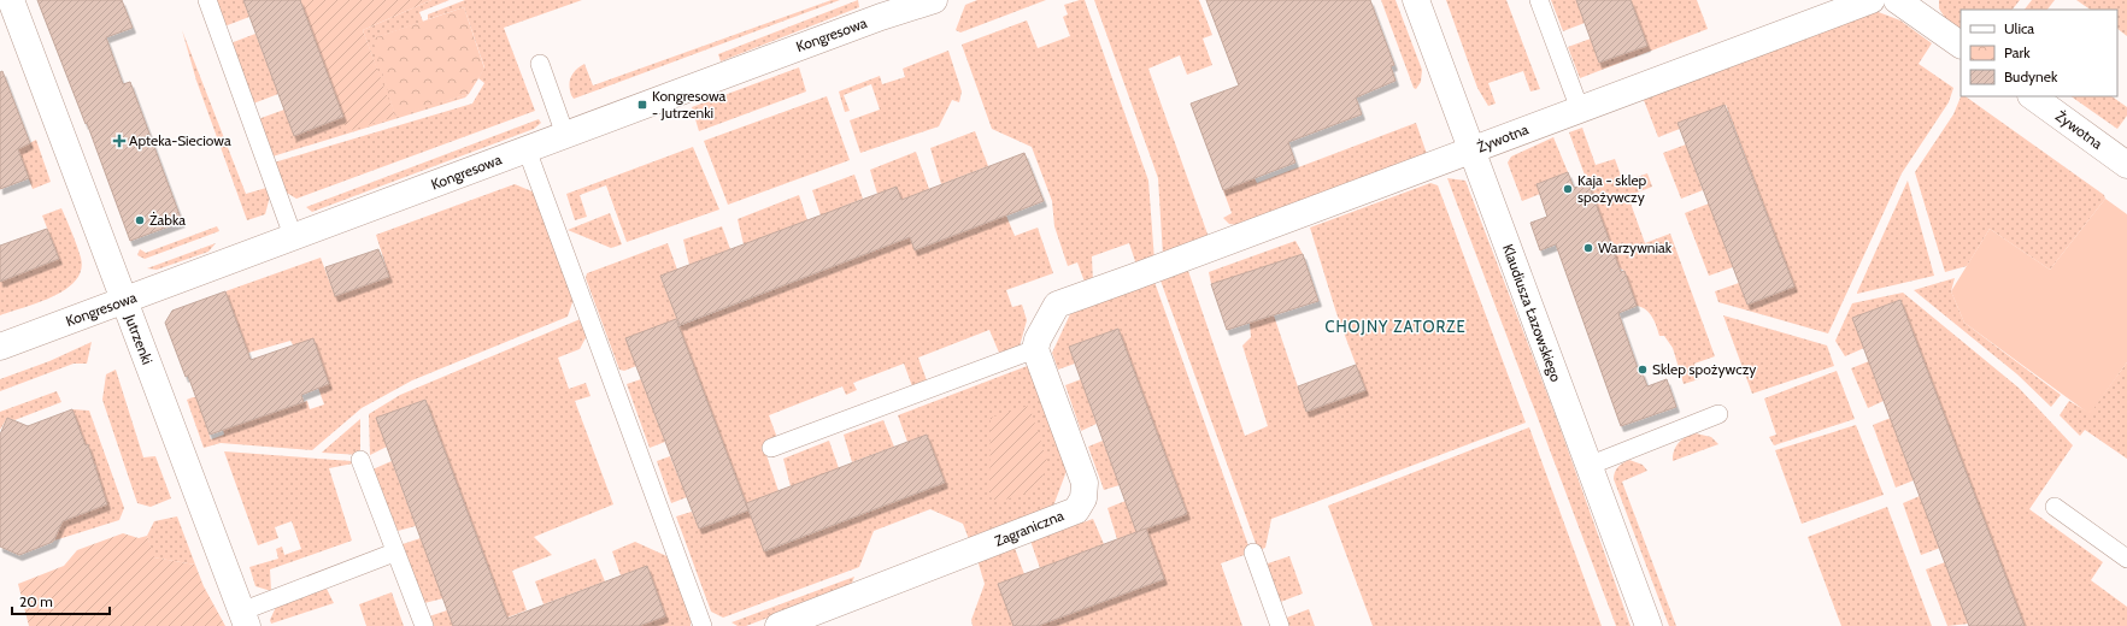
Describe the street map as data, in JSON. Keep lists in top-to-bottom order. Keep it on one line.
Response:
{"streets":{"street":["Kongresowa","Żywotna","Klaudiusza Łazowskiego","Jutrzenki","Zagraniczna"]},"crossings":[["Kongresowa","Jutrzenki"],["Żywotna","Klaudiusza Łazowskiego"],["Żywotna","Zagraniczna"]],"districts":["CHOJNY ZATORZE"],"places":{"transit":["Kongresowa - Jutrzenki"],"health":["Apteka-Sieciowa"],"other":["Kaja - sklep spożywczy","Żabka","Warzywniak","Sklep spożywczy"]},"legend":["Ulica","Park","Budynek"],"scale_bar":"20 m"}
